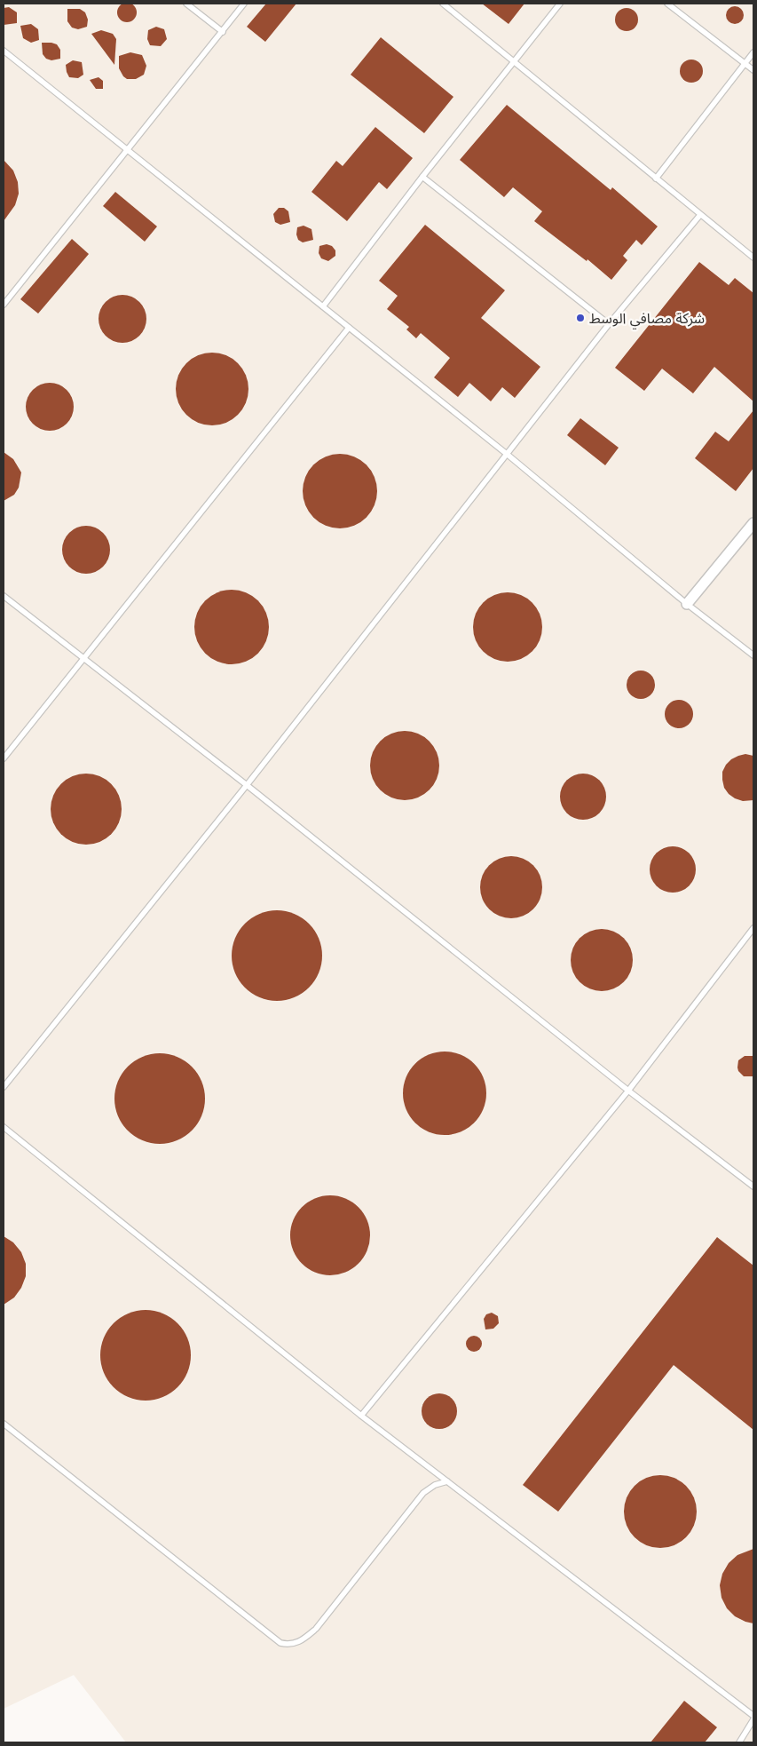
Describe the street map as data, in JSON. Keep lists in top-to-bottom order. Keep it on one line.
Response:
{"places":["شركة مصافي الوسط"]}
